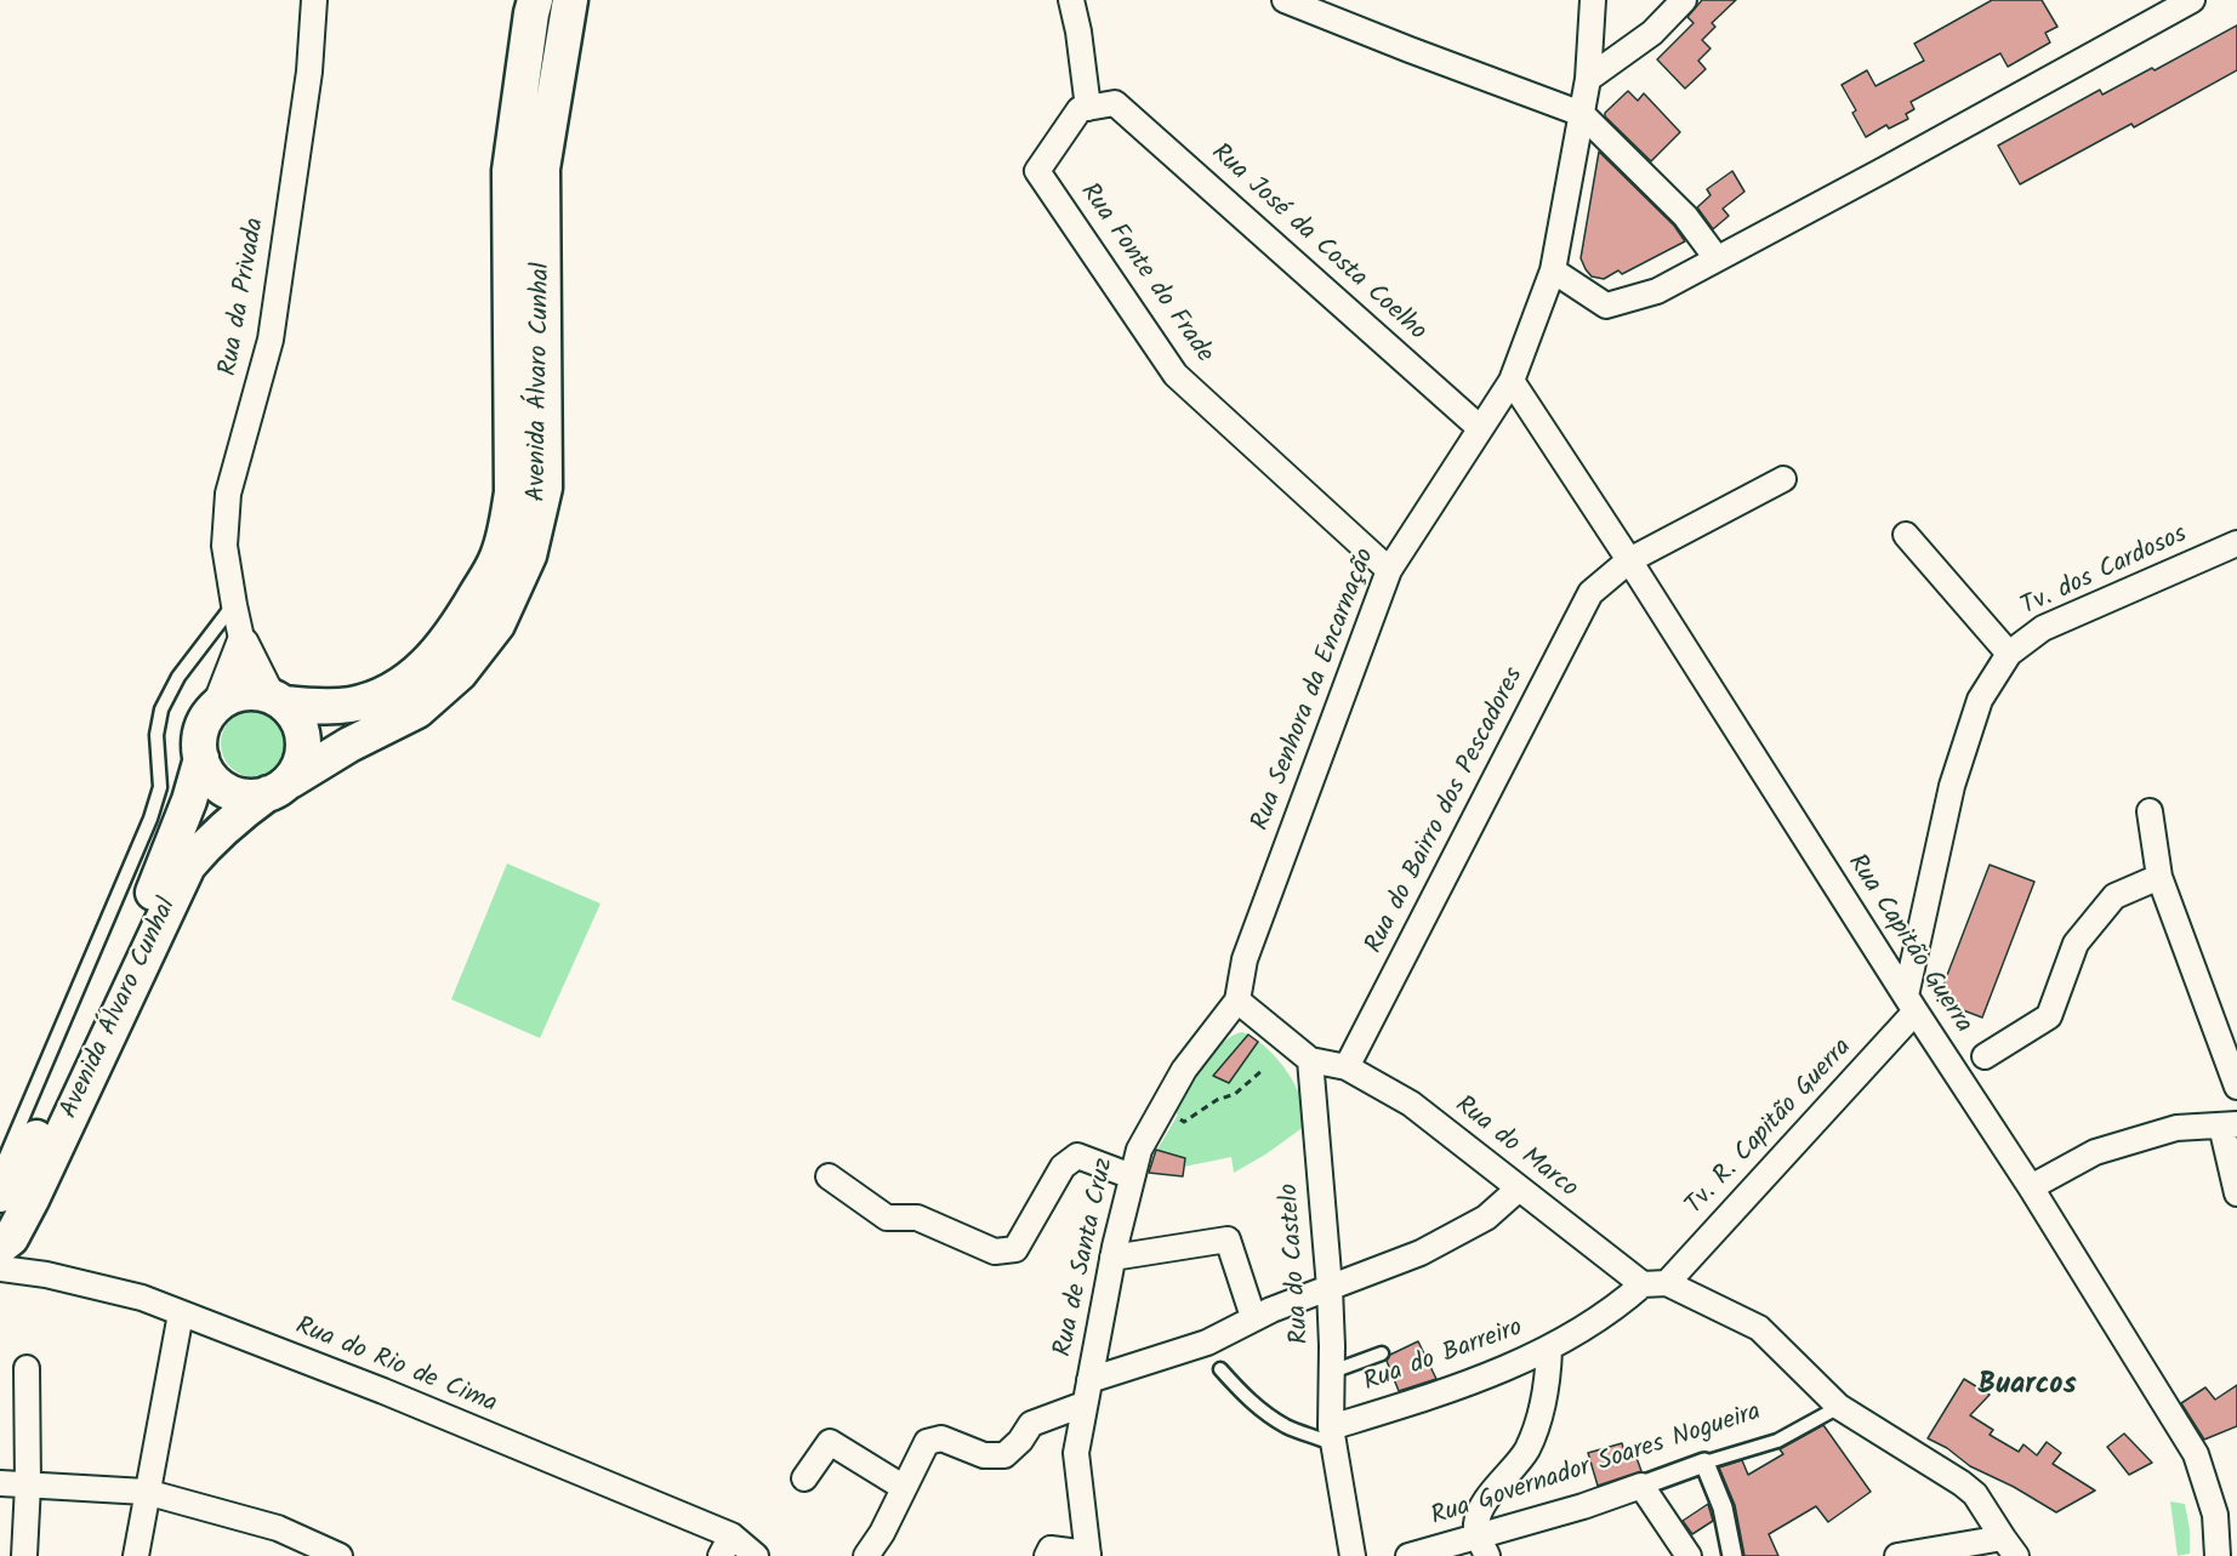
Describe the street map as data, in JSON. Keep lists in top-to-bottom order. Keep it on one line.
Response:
{"streets":{"main road":["Avenida Álvaro Cunhal"],"street":["Rua José da Costa Coelho","Rua Fonte do Frade","Rua da Privada","Tv. dos Cardosos","Rua Senhora da Encarnação","Rua do Bairro dos Pescadores","Rua Capitão Guerra","Tv. R. Capitão Guerra","Rua do Marco","Rua de Santa Cruz","Rua do Castelo","Rua do Barreiro","Rua do Rio de Cima","Rua Governador Soares Nogueira"]},"crossings":[["Rua José da Costa Coelho","Rua Fonte do Frade"],["Rua José da Costa Coelho","Rua Senhora da Encarnação"],["Rua Fonte do Frade","Rua Senhora da Encarnação"],["Tv. dos Cardosos","Rua Capitão Guerra"],["Tv. dos Cardosos","Tv. R. Capitão Guerra"],["Rua Senhora da Encarnação","Rua Capitão Guerra"],["Rua Senhora da Encarnação","Rua de Santa Cruz"],["Rua do Bairro dos Pescadores","Rua Capitão Guerra"],["Rua do Bairro dos Pescadores","Rua do Marco"],["Rua Capitão Guerra","Tv. R. Capitão Guerra"],["Rua do Marco","Rua do Barreiro"],["Rua do Castelo","Rua do Barreiro"]],"districts":["Buarcos"]}
